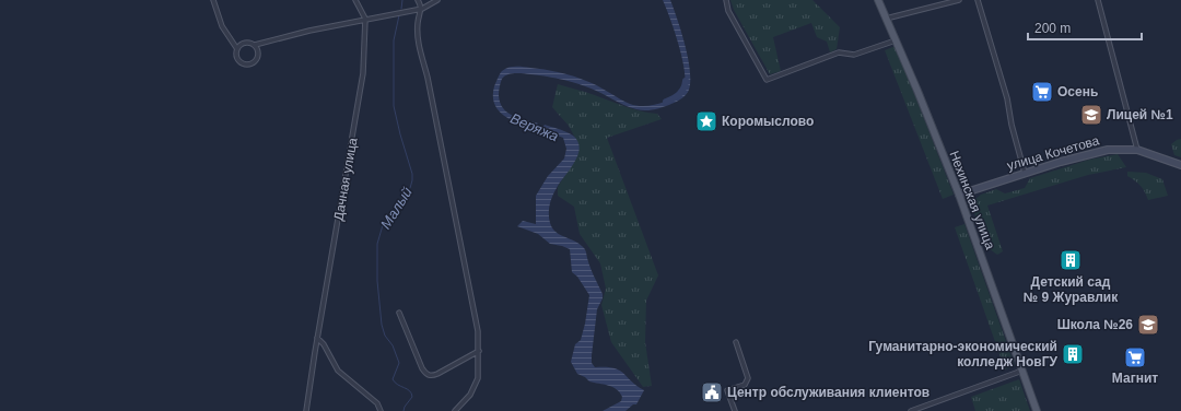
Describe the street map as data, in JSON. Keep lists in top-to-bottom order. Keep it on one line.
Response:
{"streets":{"main road":["улица Кочетова","Нехинская улица"],"street":["Дачная улица"]},"crossings":[["улица Кочетова","Нехинская улица"]],"water":["Веряжа","Малый"],"places":{"supermarket":["Осень","Магнит"],"school or university":["Лицей №1","Школа №26"],"place":["Коромыслово"],"building":["Детский сад № 9 Журавлик","Гуманитарно-экономический колледж НовГУ"],"public building":["Центр обслуживания клиентов"]},"scale_bar":"200 m"}
